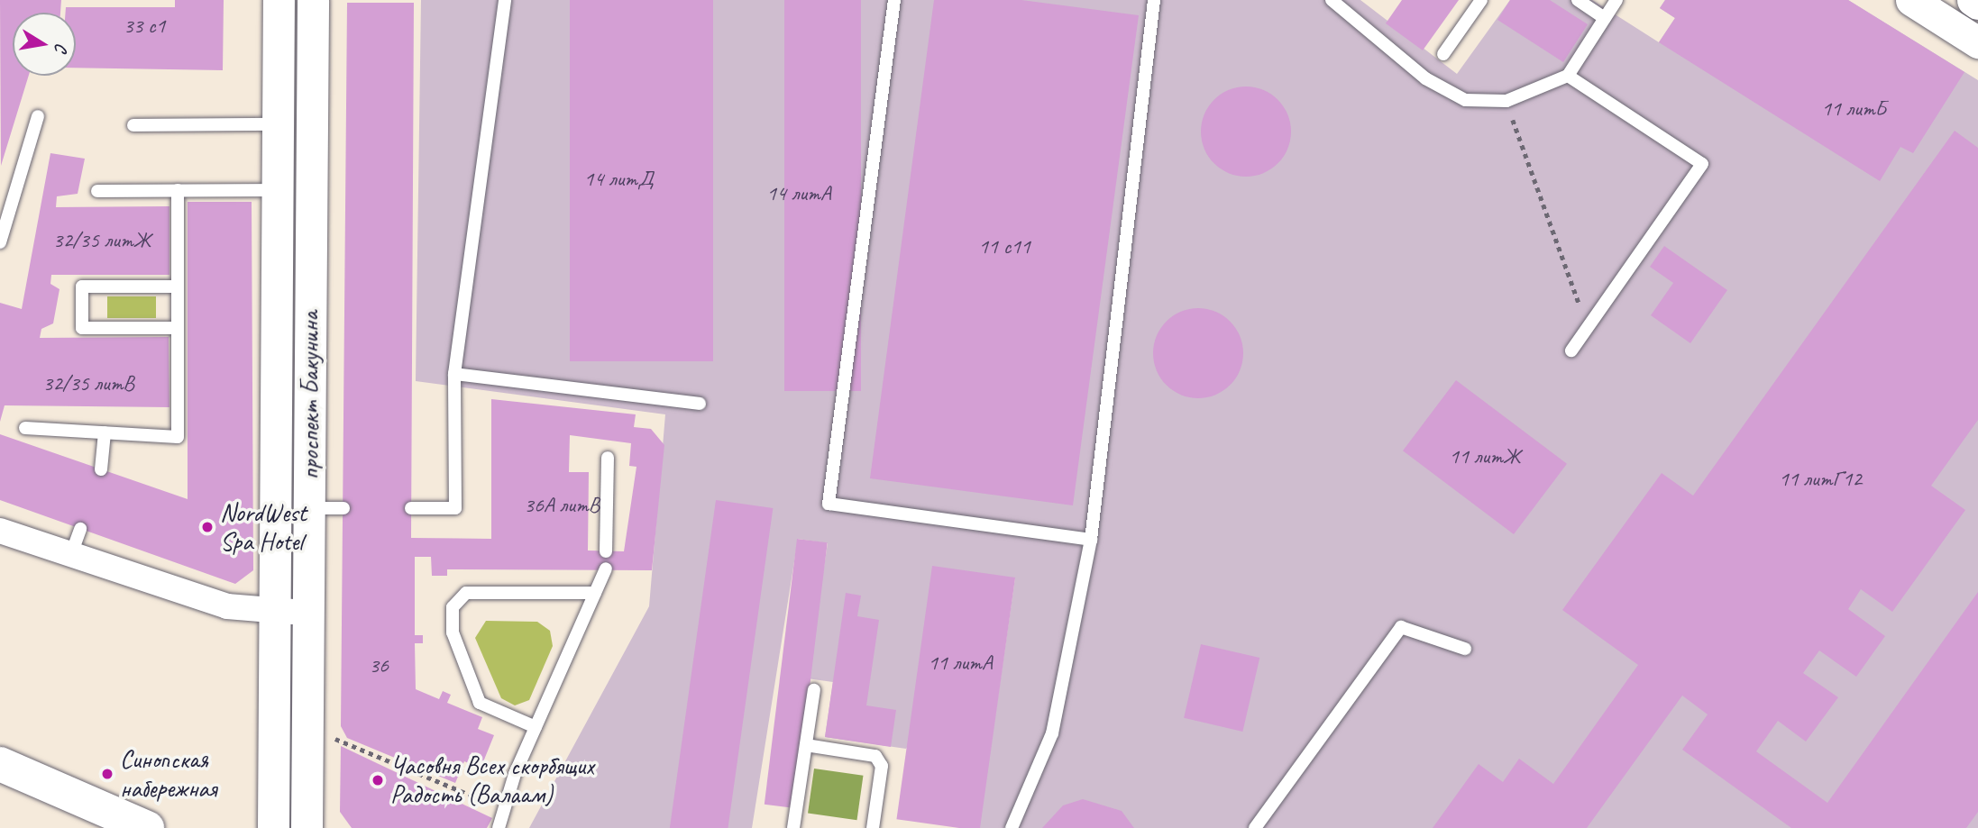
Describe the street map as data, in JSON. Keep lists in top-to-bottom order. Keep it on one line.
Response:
{"streets":{"street":["проспект Бакунина"]},"places":["NordWest Spa Hotel","Синопская набережная","Часовня Всех скорбящих Радость (Валаам)"],"house_numbers":["33 с1","11 литБ","14 литД","14 литА","32/35 литЖ","11 с11","32/35 литВ","11 литЖ","11 литГ12","36А литВ","11 литА","36"],"north":"right"}
